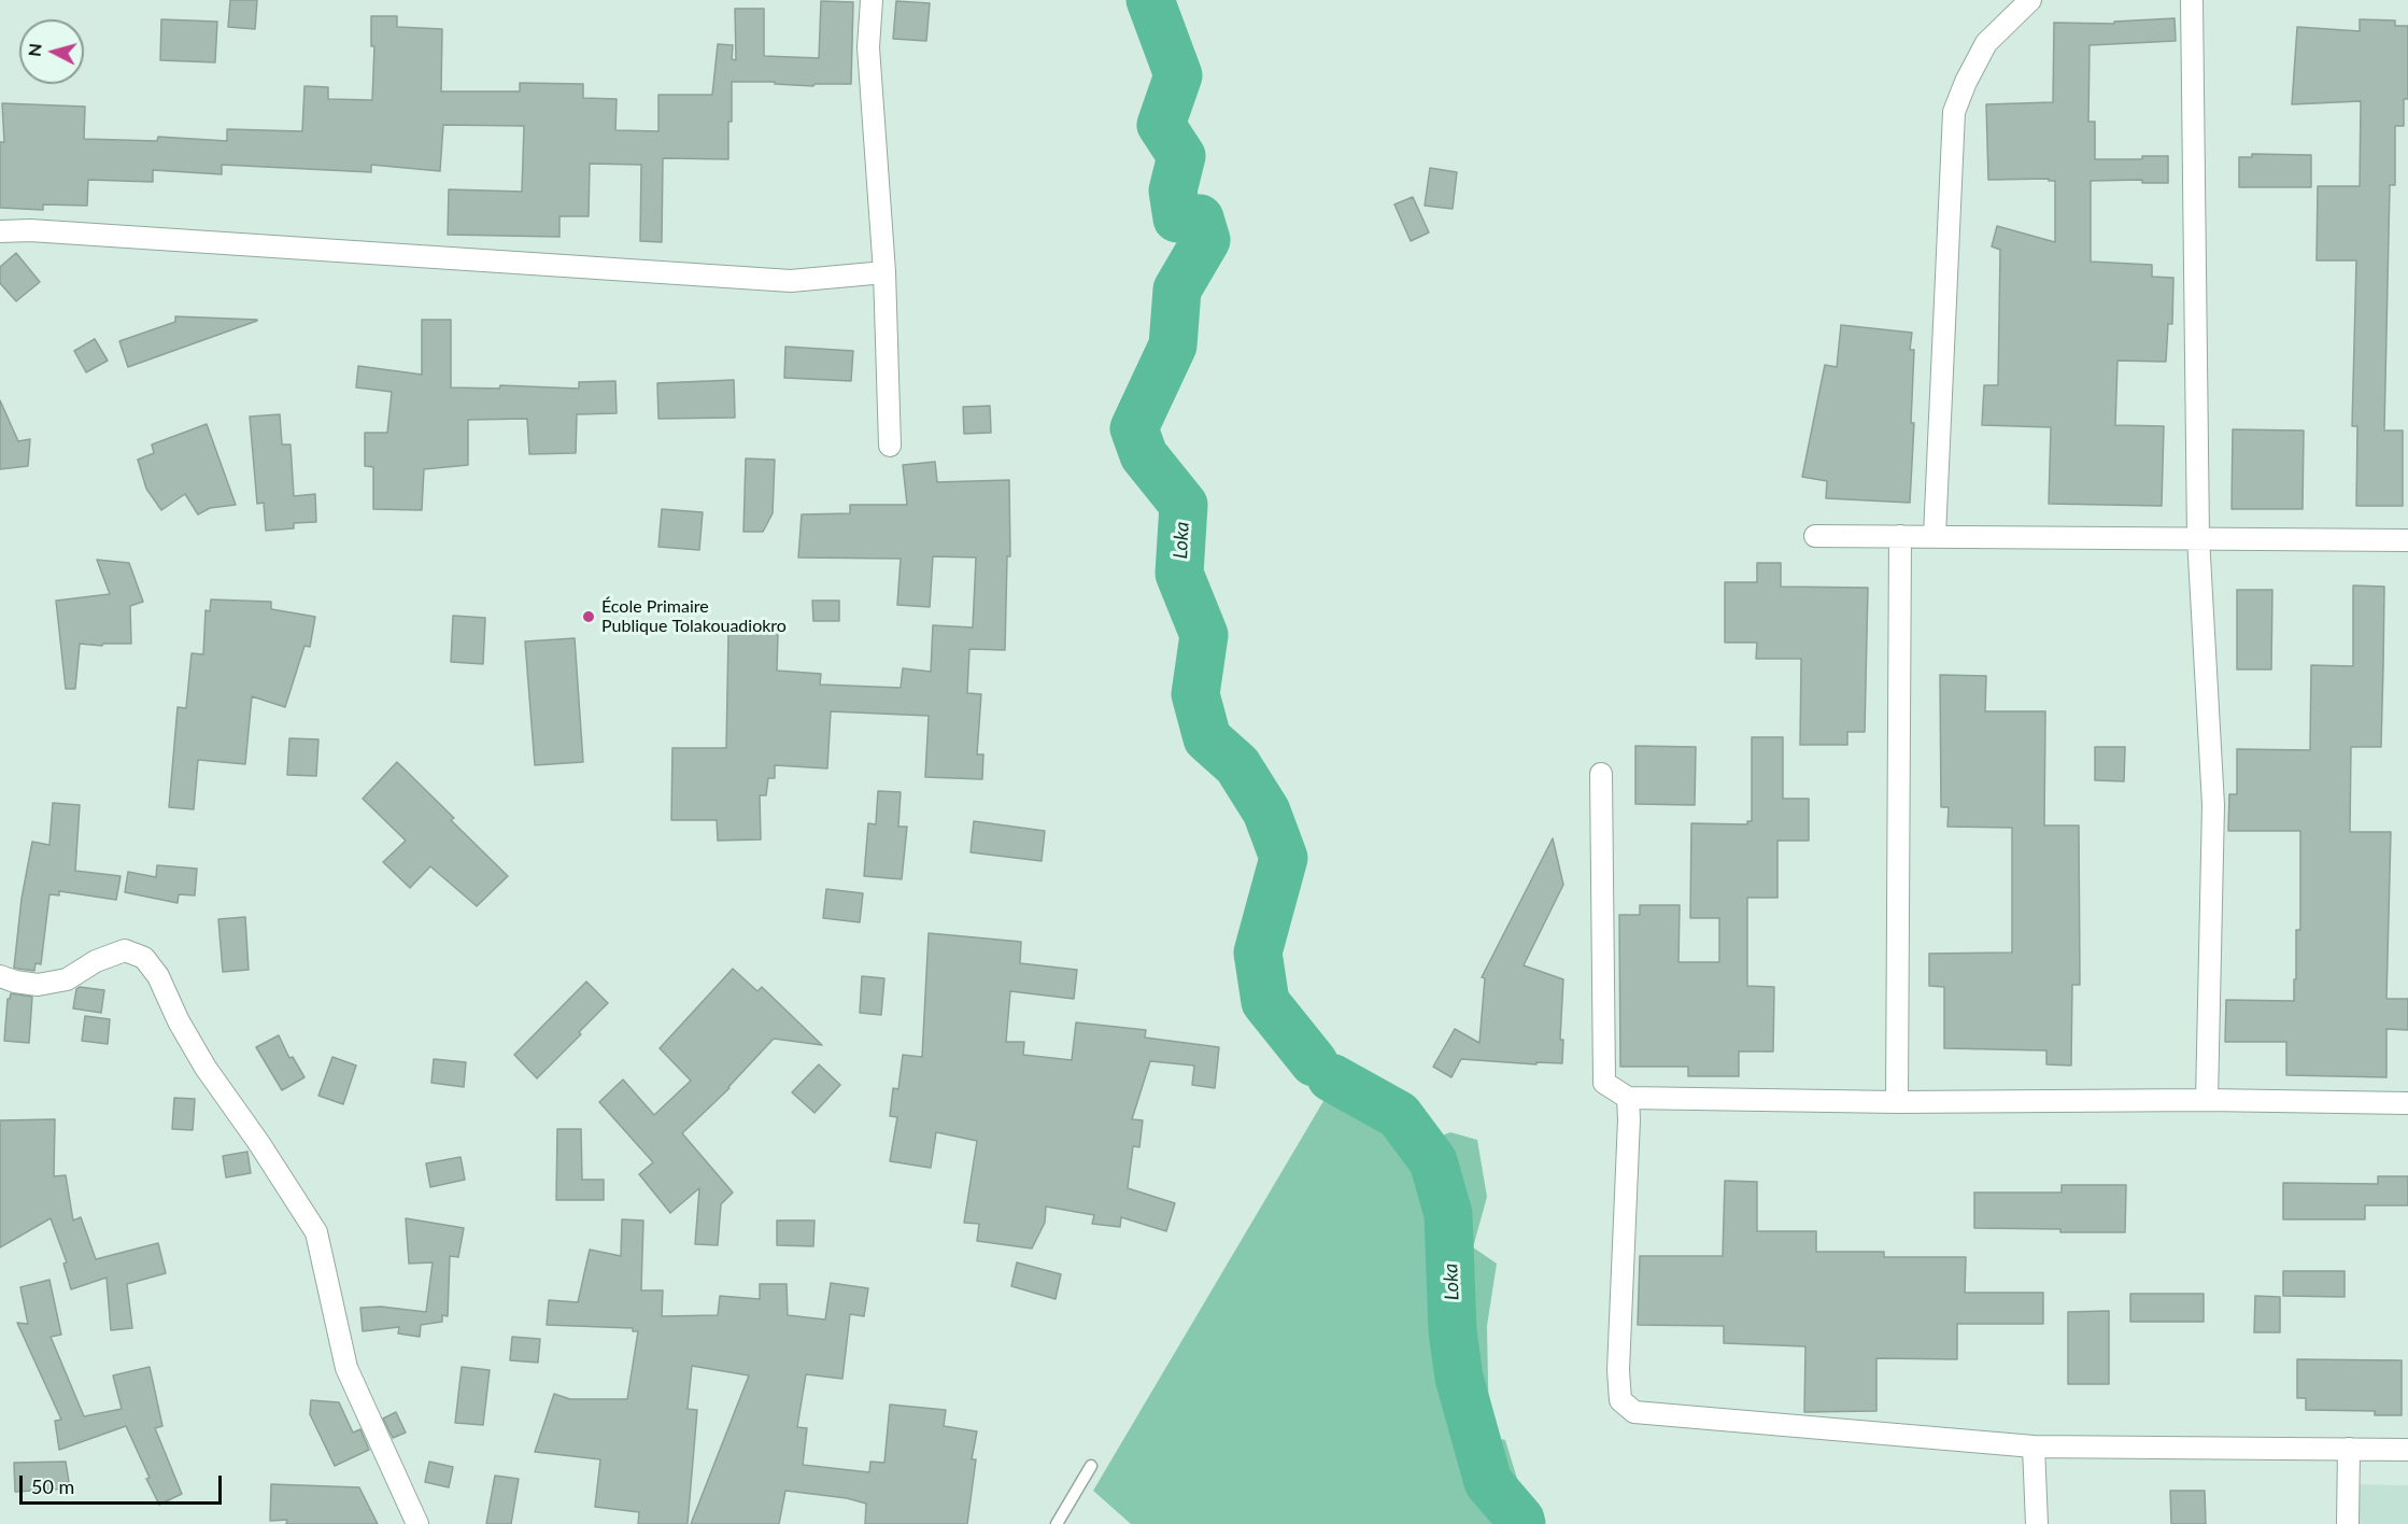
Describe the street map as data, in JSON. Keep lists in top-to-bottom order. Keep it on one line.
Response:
{"water":["Loka"],"places":["École Primaire Publique Tolakouadiokro"],"scale_bar":"50 m","north":"left"}
